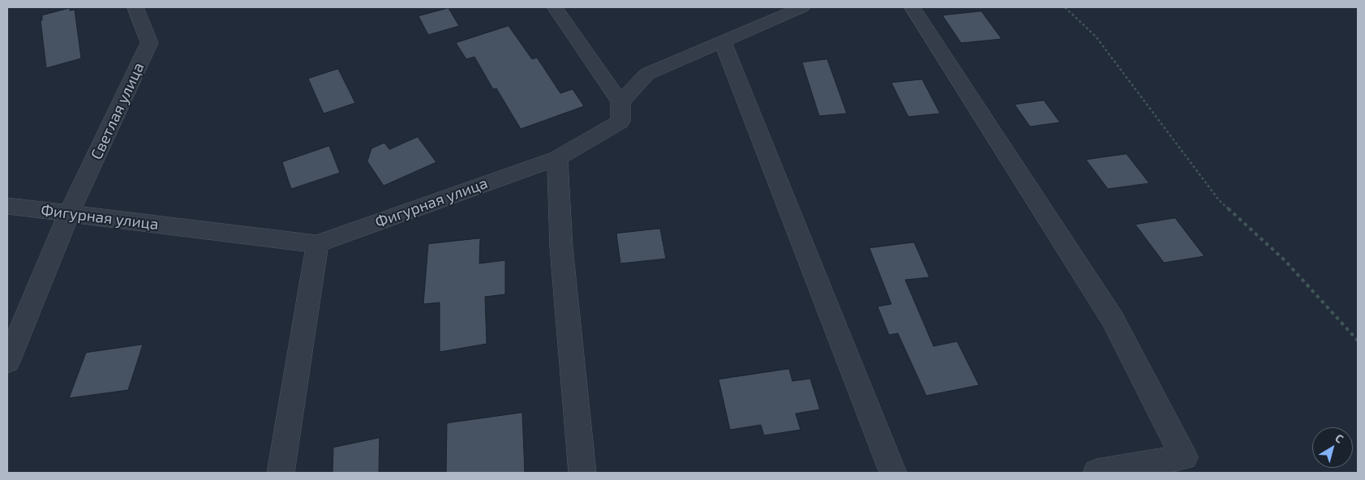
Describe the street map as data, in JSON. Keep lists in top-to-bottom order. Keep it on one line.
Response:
{"streets":{"street":["Светлая улица","Фигурная улица"]},"crossings":[["Светлая улица","Фигурная улица"]],"north":"top right"}
